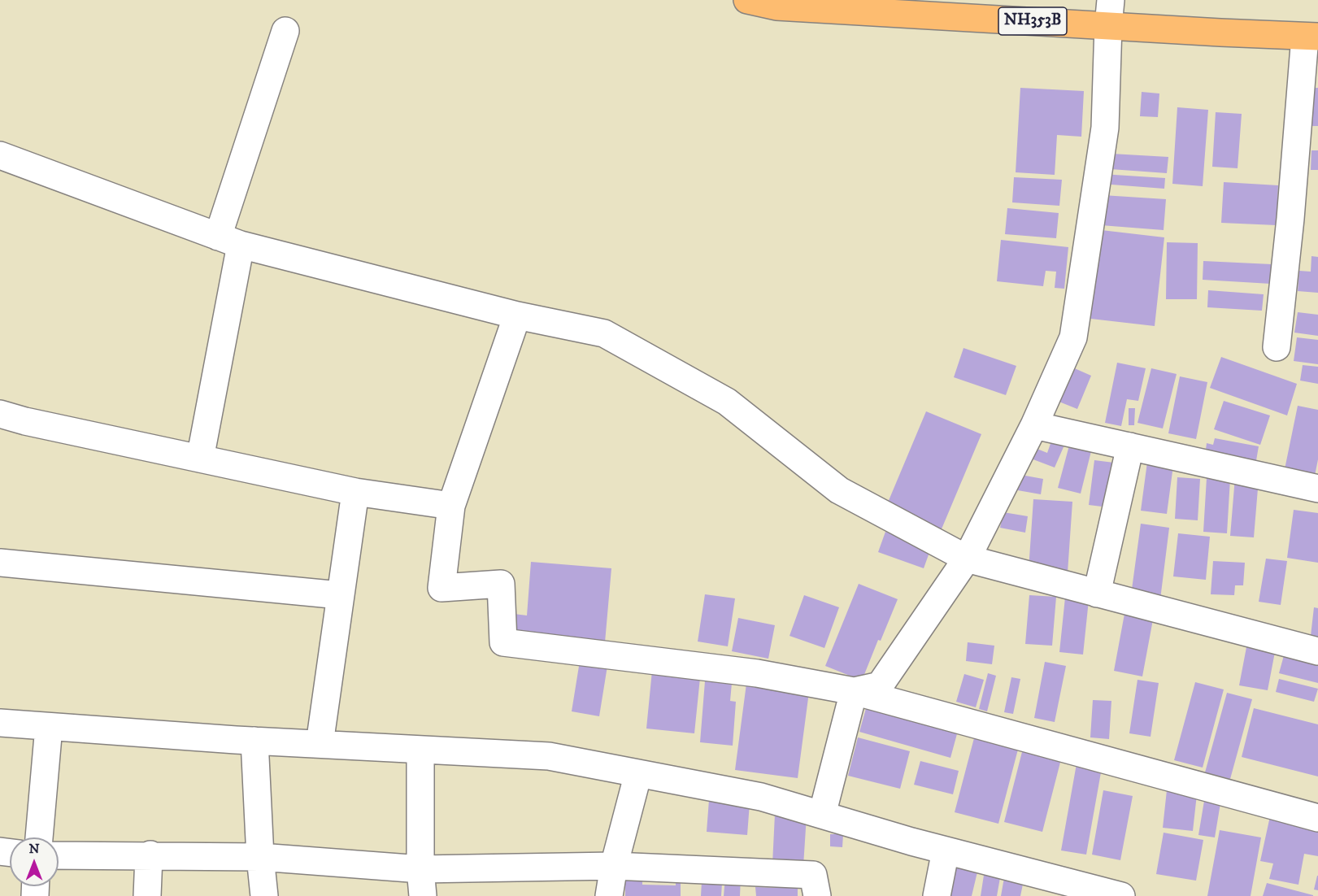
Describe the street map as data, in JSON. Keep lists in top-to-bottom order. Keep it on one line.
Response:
{"streets":{"highway":["NH353B"]},"north":"top"}
